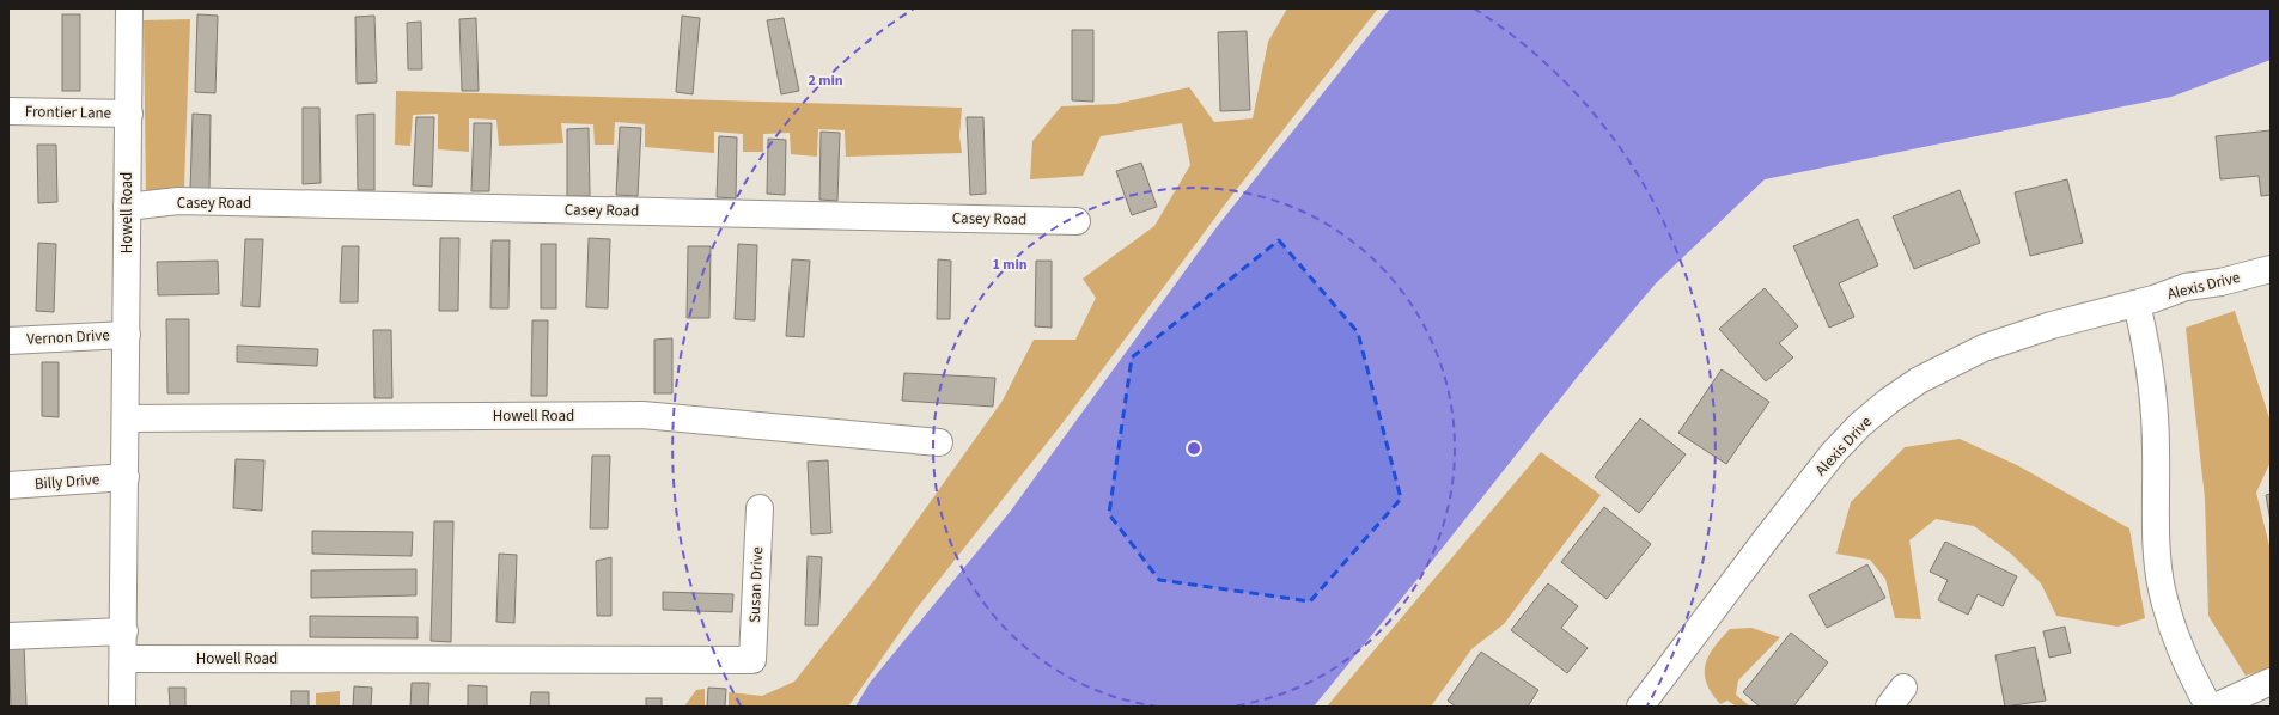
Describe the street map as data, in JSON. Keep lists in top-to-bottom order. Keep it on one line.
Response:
{"streets":{"street":["Frontier Lane","Casey Road","Howell Road","Alexis Drive","Vernon Drive","Billy Drive","Susan Drive"]},"crossings":[["Frontier Lane","Howell Road"],["Casey Road","Howell Road"],["Howell Road","Vernon Drive"],["Howell Road","Billy Drive"],["Howell Road","Susan Drive"]],"rings":["2 min","1 min"]}
